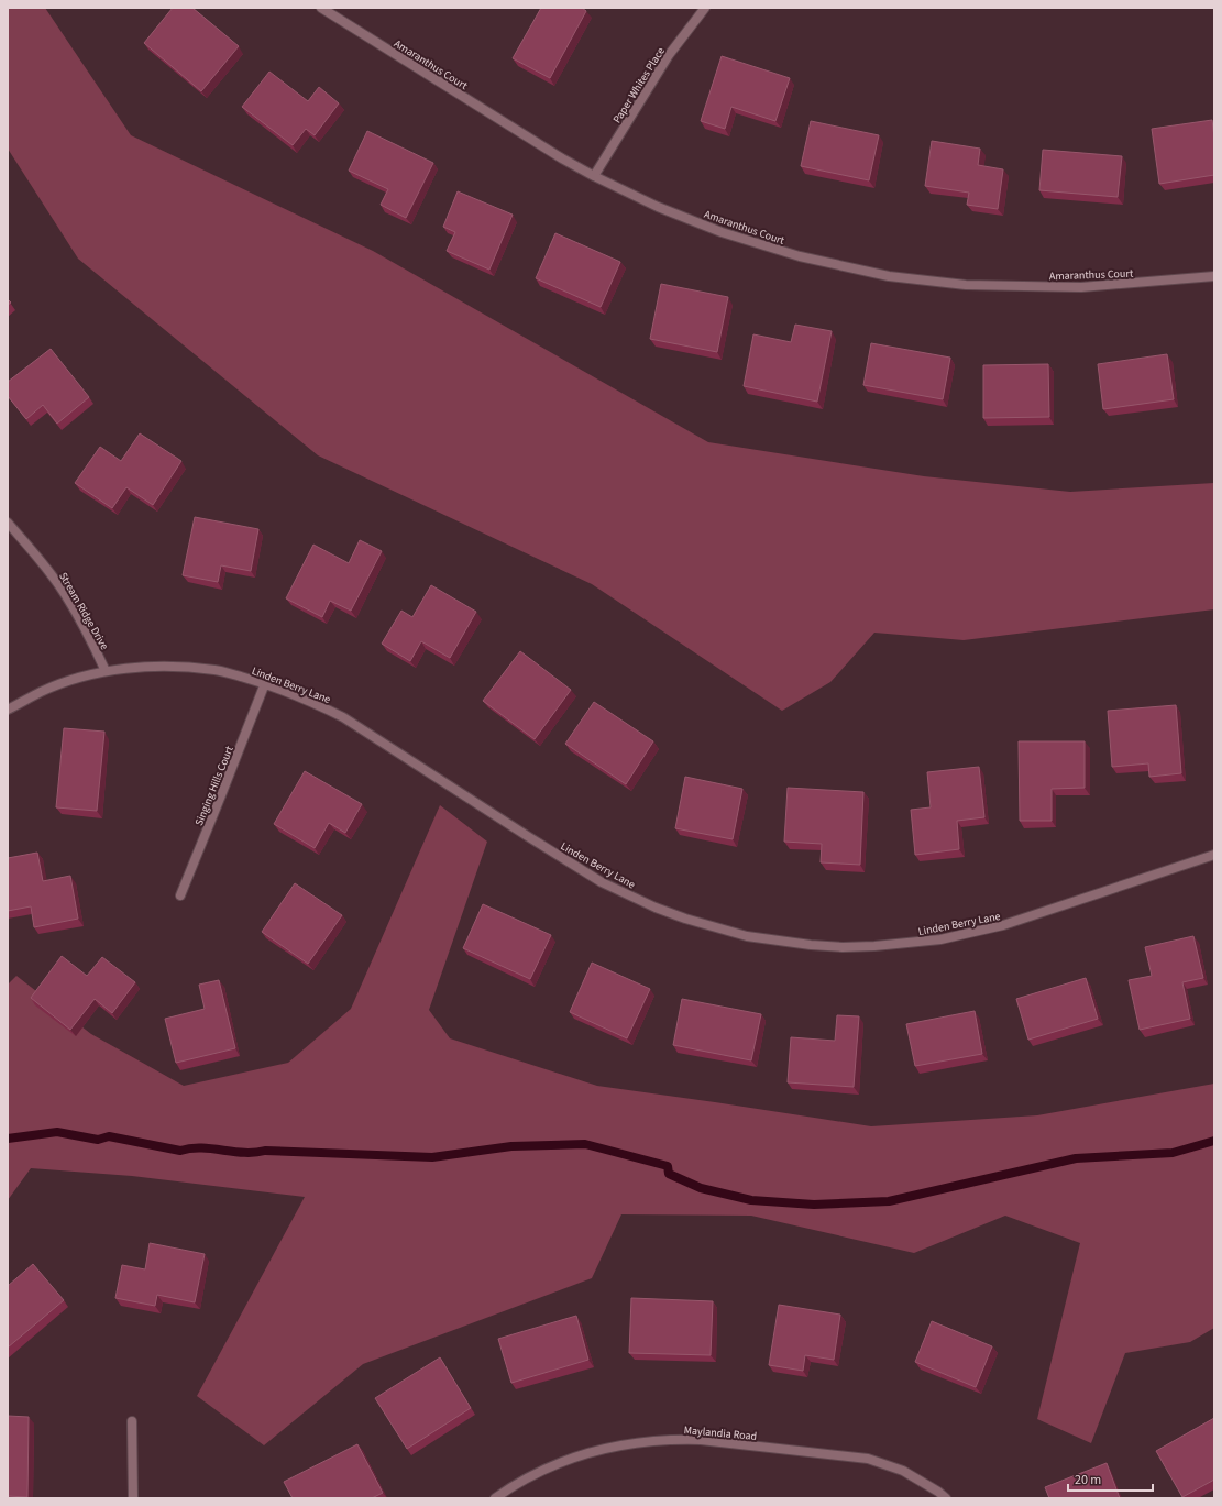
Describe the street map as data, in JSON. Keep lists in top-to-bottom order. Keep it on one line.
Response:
{"streets":{"street":["Amaranthus Court","Paper Whites Place","Stream Ridge Drive","Linden Berry Lane","Singing Hills Court","Maylandia Road"]},"crossings":[["Amaranthus Court","Paper Whites Place"],["Stream Ridge Drive","Linden Berry Lane"],["Linden Berry Lane","Singing Hills Court"]],"scale_bar":"20 m"}
